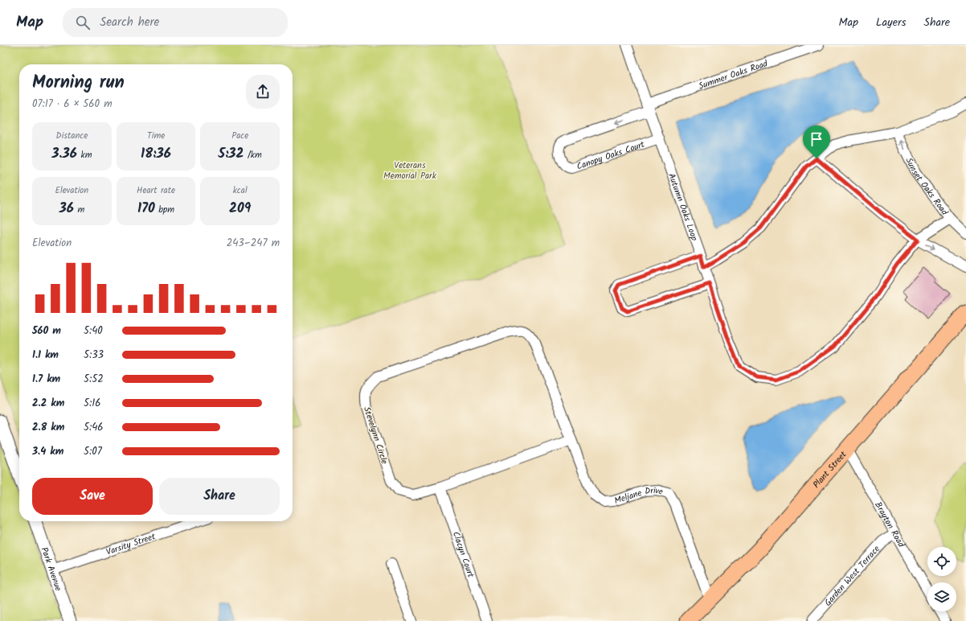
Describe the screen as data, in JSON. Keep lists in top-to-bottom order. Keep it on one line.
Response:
{"streets":{"main road":["Plant Street"],"street":["Summer Oaks Road","Canopy Oaks Court","Sunset Oaks Road","Autumn Oaks Loop","Stevelynn Circle","Meljane Drive","Brayton Road","Varsity Street","Clacyn Court","Park Avenue","Garden West Terrace"]},"crossings":[["Summer Oaks Road","Canopy Oaks Court"],["Summer Oaks Road","Autumn Oaks Loop"],["Canopy Oaks Court","Autumn Oaks Loop"],["Sunset Oaks Road","Autumn Oaks Loop"],["Stevelynn Circle","Meljane Drive"],["Stevelynn Circle","Clacyn Court"],["Plant Street","Meljane Drive"],["Plant Street","Brayton Road"],["Brayton Road","Garden West Terrace"],["Varsity Street","Park Avenue"]],"parks":["Veterans Memorial Park"],"page":{"header":"Map","search":"Search here","nav":["Map","Layers","Share"],"heading":["Morning run","07:17 · 6 × 560 m"],"stats":[["Distance","3.36 km"],["Time","18:36"],["Pace","5:32 /km"],["Elevation","36 m"],["Heart rate","170 bpm"],["kcal","209"]],"chart":["Elevation","243–247 m"],"list":[{"name":"560 m","note":"5:40"},{"name":"1.1 km","note":"5:33"},{"name":"1.7 km","note":"5:52"},{"name":"2.2 km","note":"5:16"},{"name":"2.8 km","note":"5:46"},{"name":"3.4 km","note":"5:07"}],"buttons":["Save","Share"]}}
